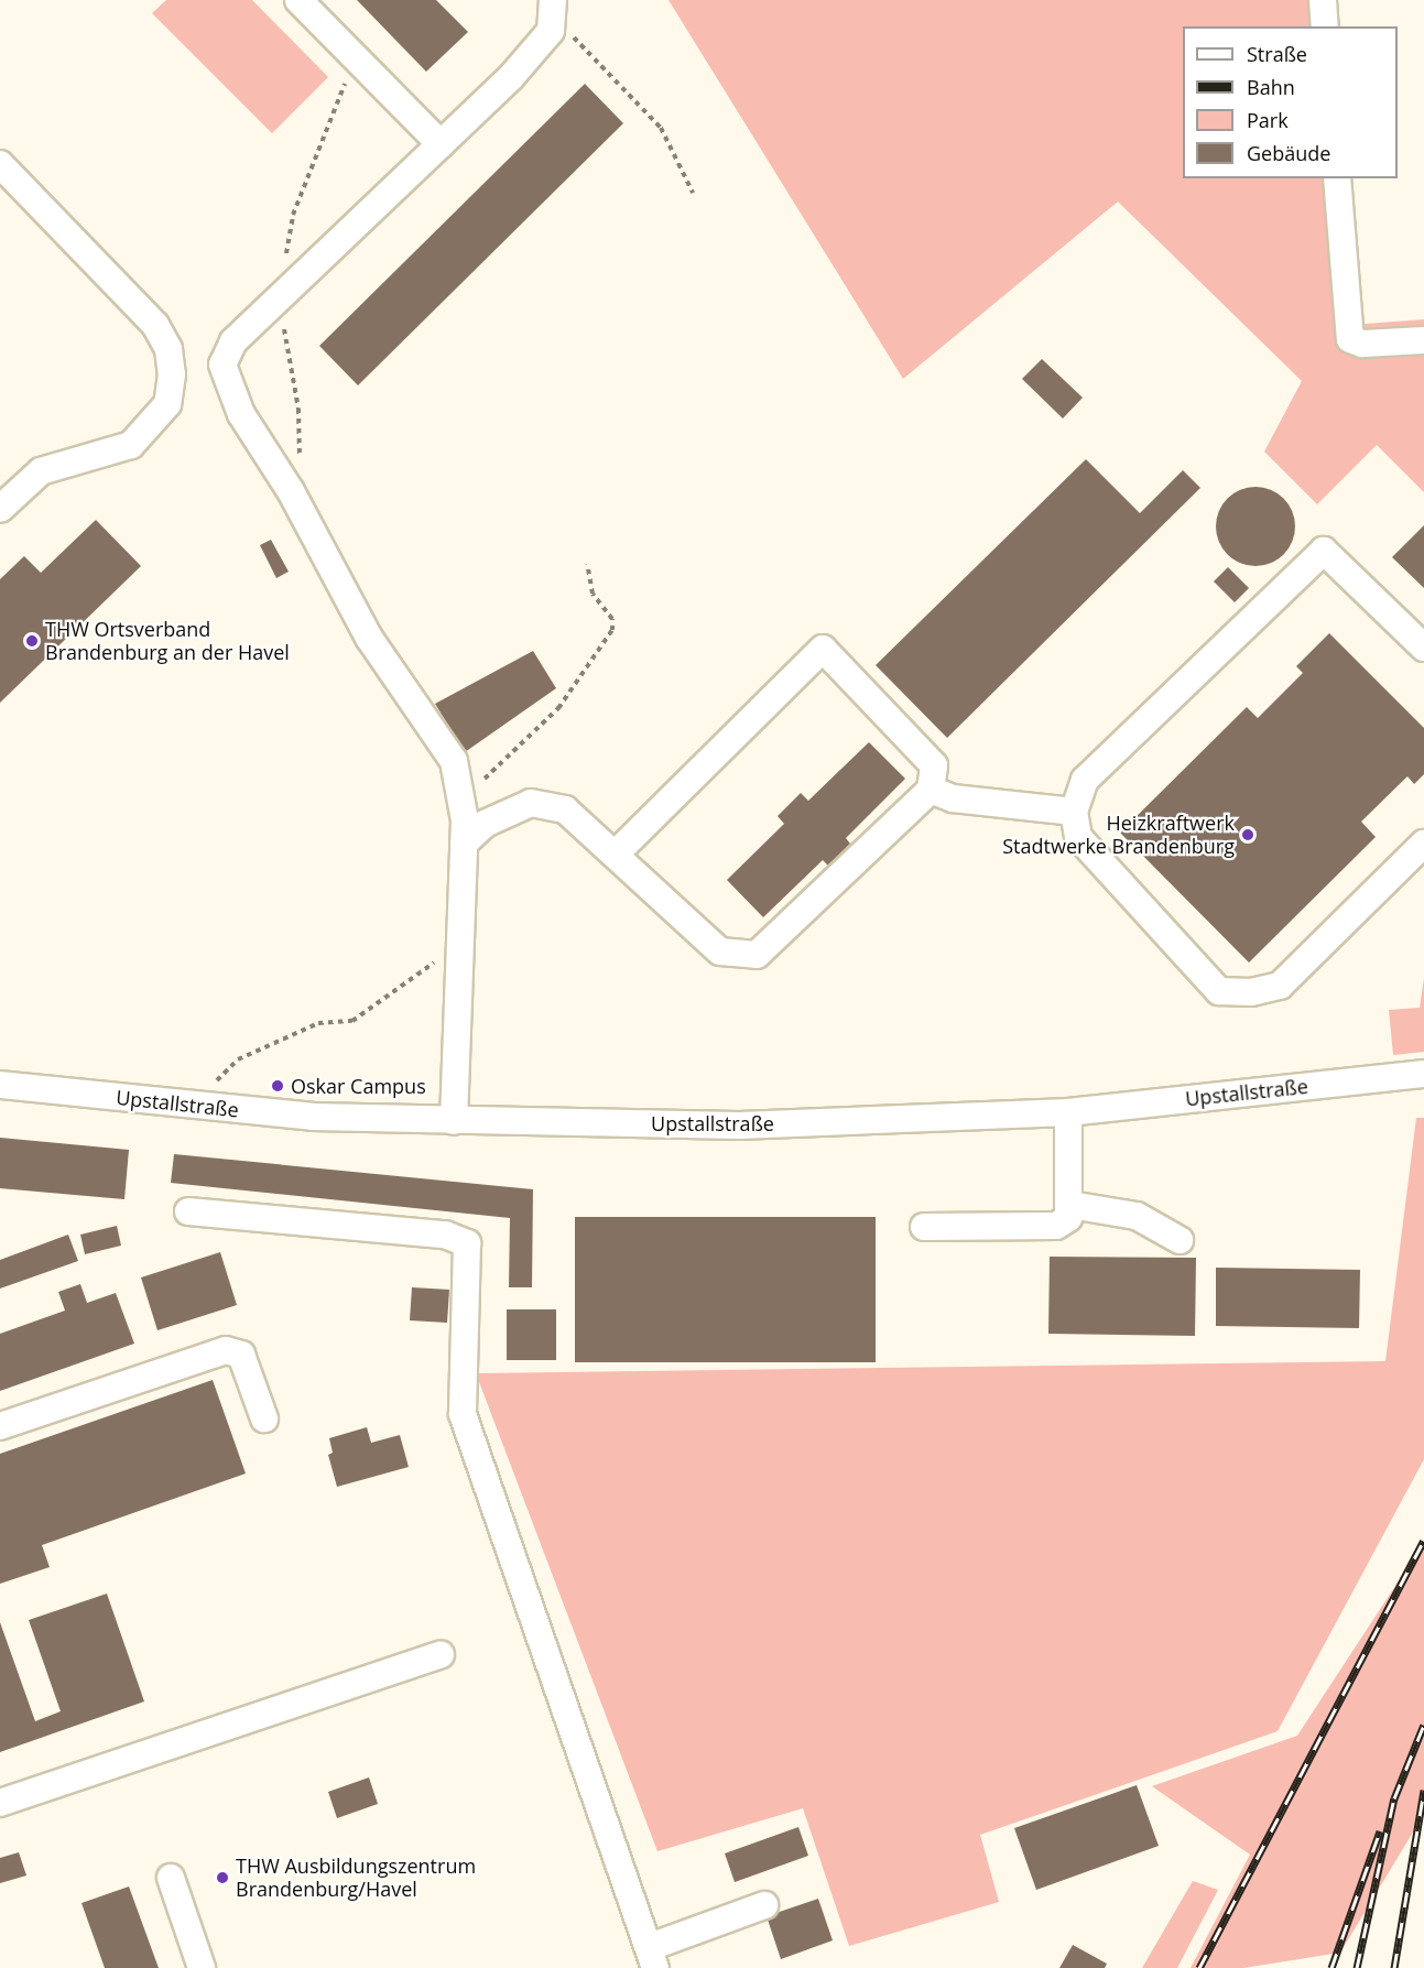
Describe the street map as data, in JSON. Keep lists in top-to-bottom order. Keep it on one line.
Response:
{"streets":{"street":["Upstallstraße"]},"places":["THW Ortsverband Brandenburg an der Havel","Heizkraftwerk Stadtwerke Brandenburg","Oskar Campus","THW Ausbildungszentrum Brandenburg/Havel"],"legend":["Straße","Bahn","Park","Gebäude"]}
